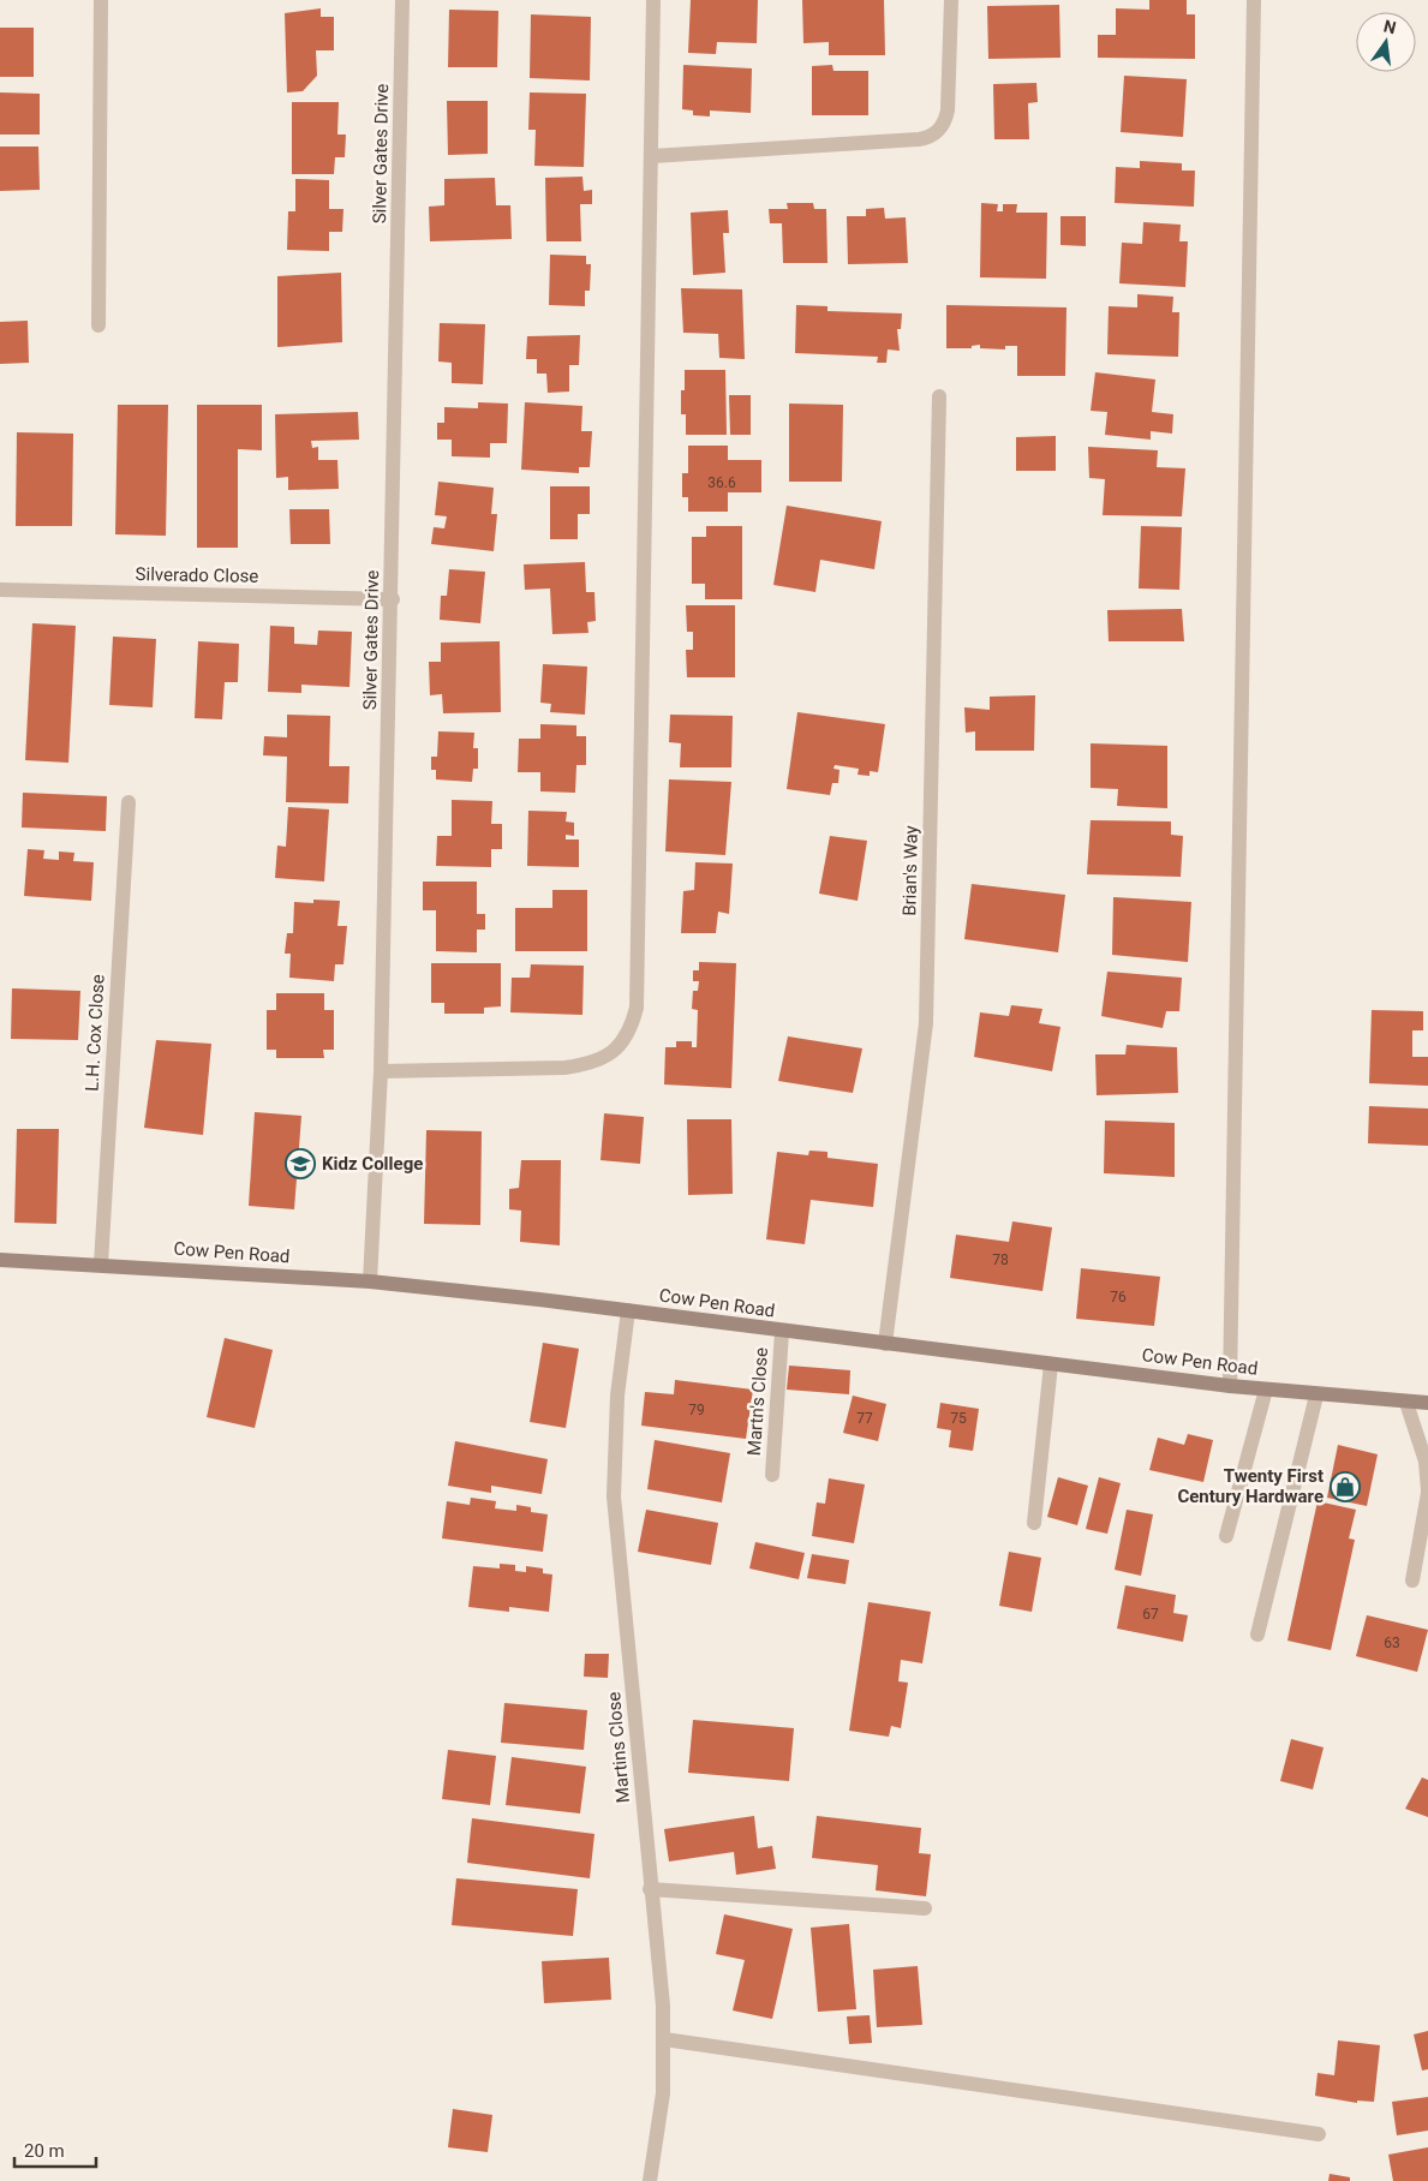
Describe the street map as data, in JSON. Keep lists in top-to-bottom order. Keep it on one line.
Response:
{"streets":{"main road":["Cow Pen Road"],"street":["Silver Gates Drive","Silverado Close","Brian's Way","L.H. Cox Close","Martn's Close","Martins Close"]},"crossings":[["Silver Gates Drive","Silverado Close"],["Silver Gates Drive","Cow Pen Road"],["Brian's Way","Cow Pen Road"],["L.H. Cox Close","Cow Pen Road"],["Cow Pen Road","Martn's Close"],["Cow Pen Road","Martins Close"]],"places":{"school or university":["Kidz College"],"shop":["Twenty First Century Hardware"]},"house_numbers":["36.6","78","76","79","77","75","67","63"],"scale_bar":"20 m","north":"top"}
